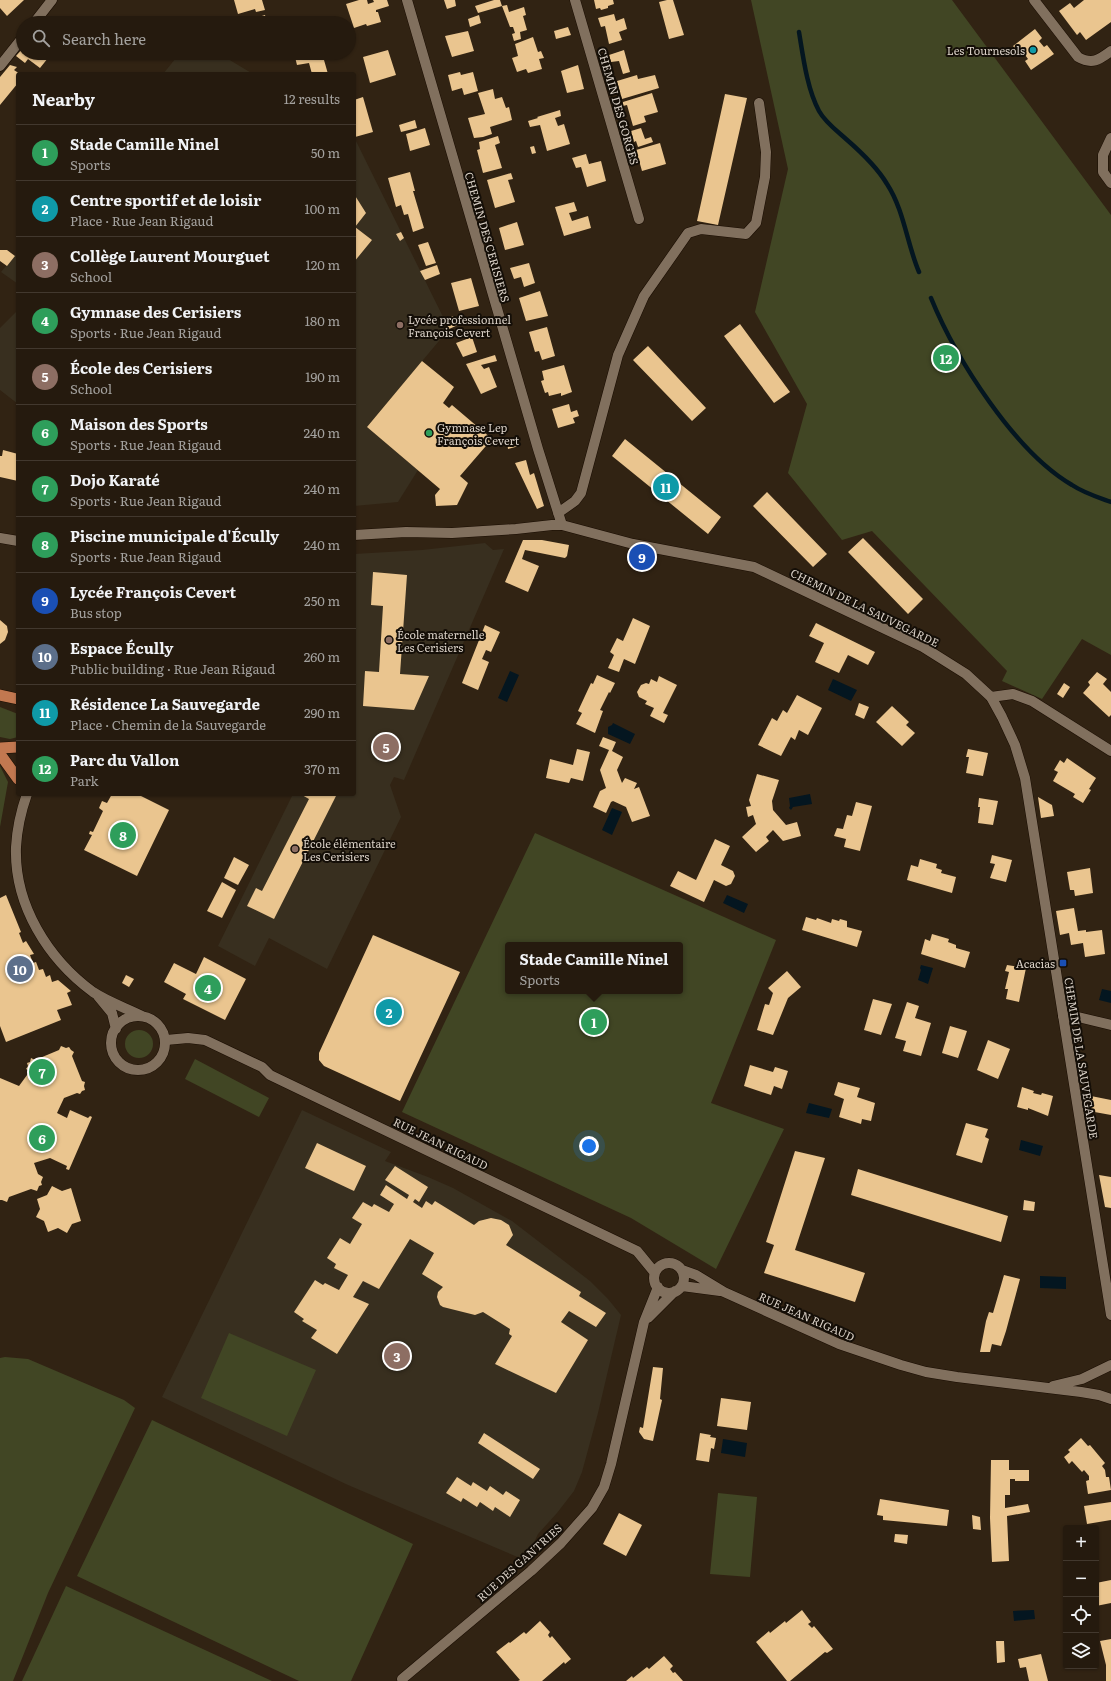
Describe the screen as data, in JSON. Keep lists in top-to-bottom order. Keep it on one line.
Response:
{"streets":{"street":["CHEMIN DES GORGES","CHEMIN DES CERISIERS","CHEMIN DE LA SAUVEGARDE","RUE JEAN RIGAUD","RUE DES GANTRIES"]},"crossings":[["CHEMIN DES CERISIERS","CHEMIN DE LA SAUVEGARDE"],["RUE JEAN RIGAUD","RUE DES GANTRIES"]],"places":{"other":["Les Tournesols","Lycée professionnel François Cevert","Gymnase Lep François Cevert","École maternelle Les Cerisiers","École élémentaire Les Cerisiers"],"transit":["Acacias"]},"page":{"search":"Search here","heading":["Nearby","12 results"],"list":[{"mark":"1","name":"Stade Camille Ninel","note":"Sports","value":"50 m"},{"mark":"2","name":"Centre sportif et de loisir","note":"Place · Rue Jean Rigaud","value":"100 m"},{"mark":"3","name":"Collège Laurent Mourguet","note":"School","value":"120 m"},{"mark":"4","name":"Gymnase des Cerisiers","note":"Sports · Rue Jean Rigaud","value":"180 m"},{"mark":"5","name":"École des Cerisiers","note":"School","value":"190 m"},{"mark":"6","name":"Maison des Sports","note":"Sports · Rue Jean Rigaud","value":"240 m"},{"mark":"7","name":"Dojo Karaté","note":"Sports · Rue Jean Rigaud","value":"240 m"},{"mark":"8","name":"Piscine municipale d'Écully","note":"Sports · Rue Jean Rigaud","value":"240 m"},{"mark":"9","name":"Lycée François Cevert","note":"Bus stop","value":"250 m"},{"mark":"10","name":"Espace Écully","note":"Public building · Rue Jean Rigaud","value":"260 m"},{"mark":"11","name":"Résidence La Sauvegarde","note":"Place · Chemin de la Sauvegarde","value":"290 m"},{"mark":"12","name":"Parc du Vallon","note":"Park","value":"370 m"}],"pins":["12","11","9","5","8","10","4","2","1","7","6","3"],"popup":["Stade Camille Ninel","Sports"],"map_buttons":["+","−"]}}
